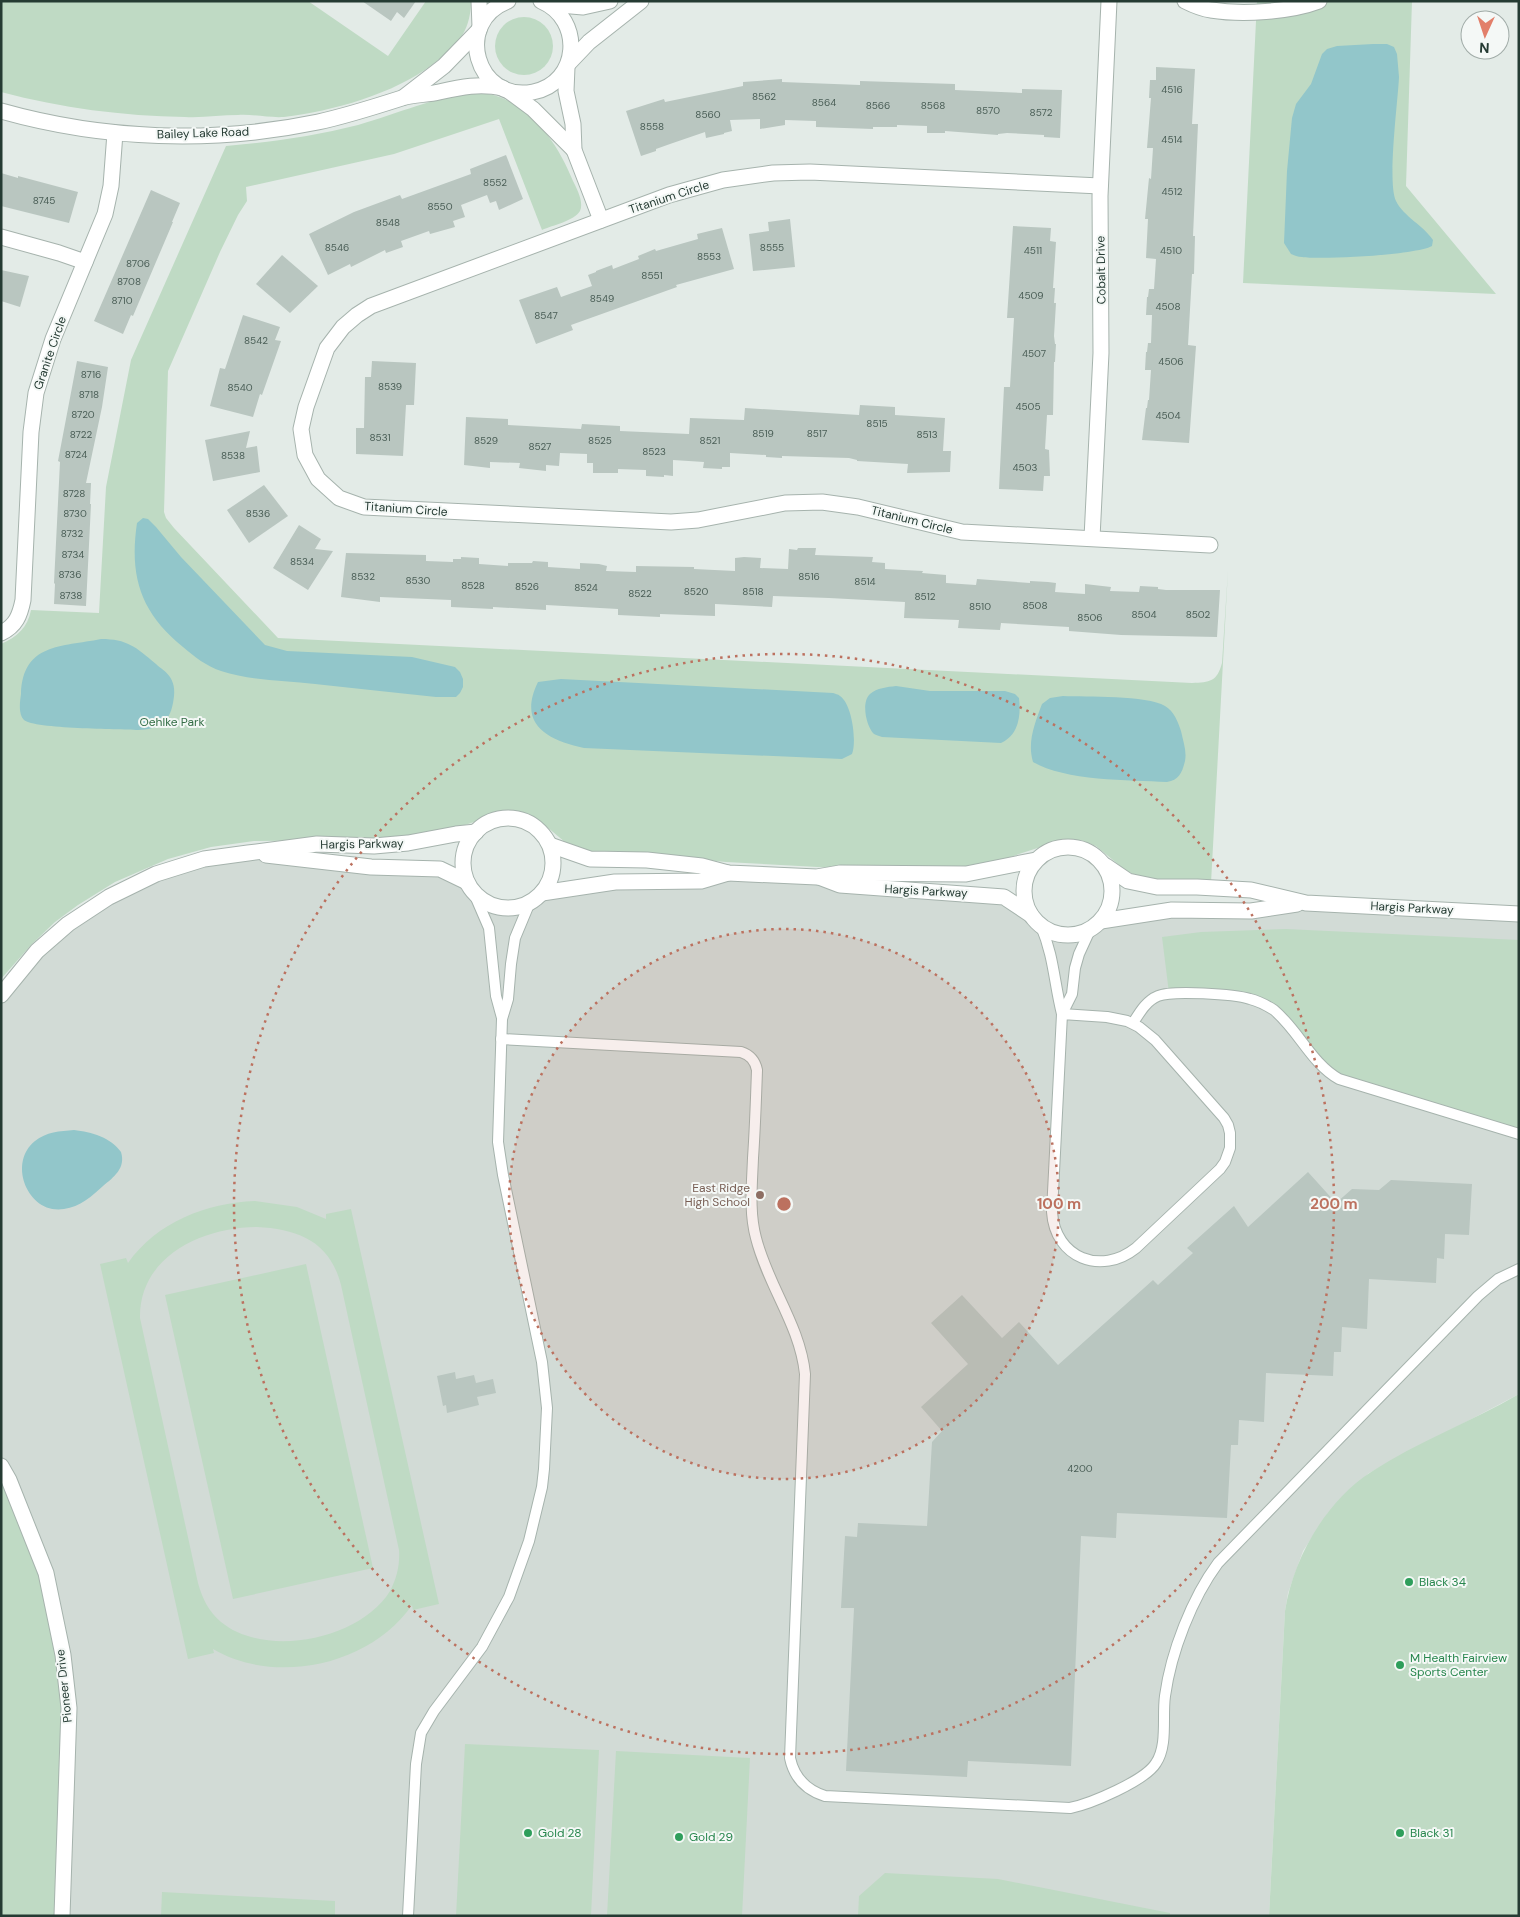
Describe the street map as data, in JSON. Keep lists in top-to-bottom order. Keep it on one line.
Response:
{"streets":{"street":["Bailey Lake Road","Titanium Circle","Cobalt Drive","Granite Circle","Hargis Parkway","Pioneer Drive"]},"crossings":[["Bailey Lake Road","Granite Circle"],["Titanium Circle","Cobalt Drive"]],"parks":["Oehlke Park"],"places":["East Ridge High School","Black 34","M Health Fairview Sports Center","Gold 28","Black 31","Gold 29"],"house_numbers":["4516","8562","8564","8566","8568","8570","8572","8560","8558","4514","8552","4512","8745","8550","8548","8546","8555","4511","4510","8553","8706","8551","8708","4509","8549","8710","4508","8547","8542","4507","4506","8716","8539","8540","8718","4505","8720","4504","8515","8519","8517","8722","8513","8531","8529","8525","8521","8527","8523","8724","8538","4503","8728","8730","8536","8732","8734","8534","8736","8532","8516","8530","8514","8528","8526","8524","8520","8518","8522","8738","8512","8508","8510","8504","8502","8506","4200"],"north":"bottom","rings":["100 m","200 m"]}
